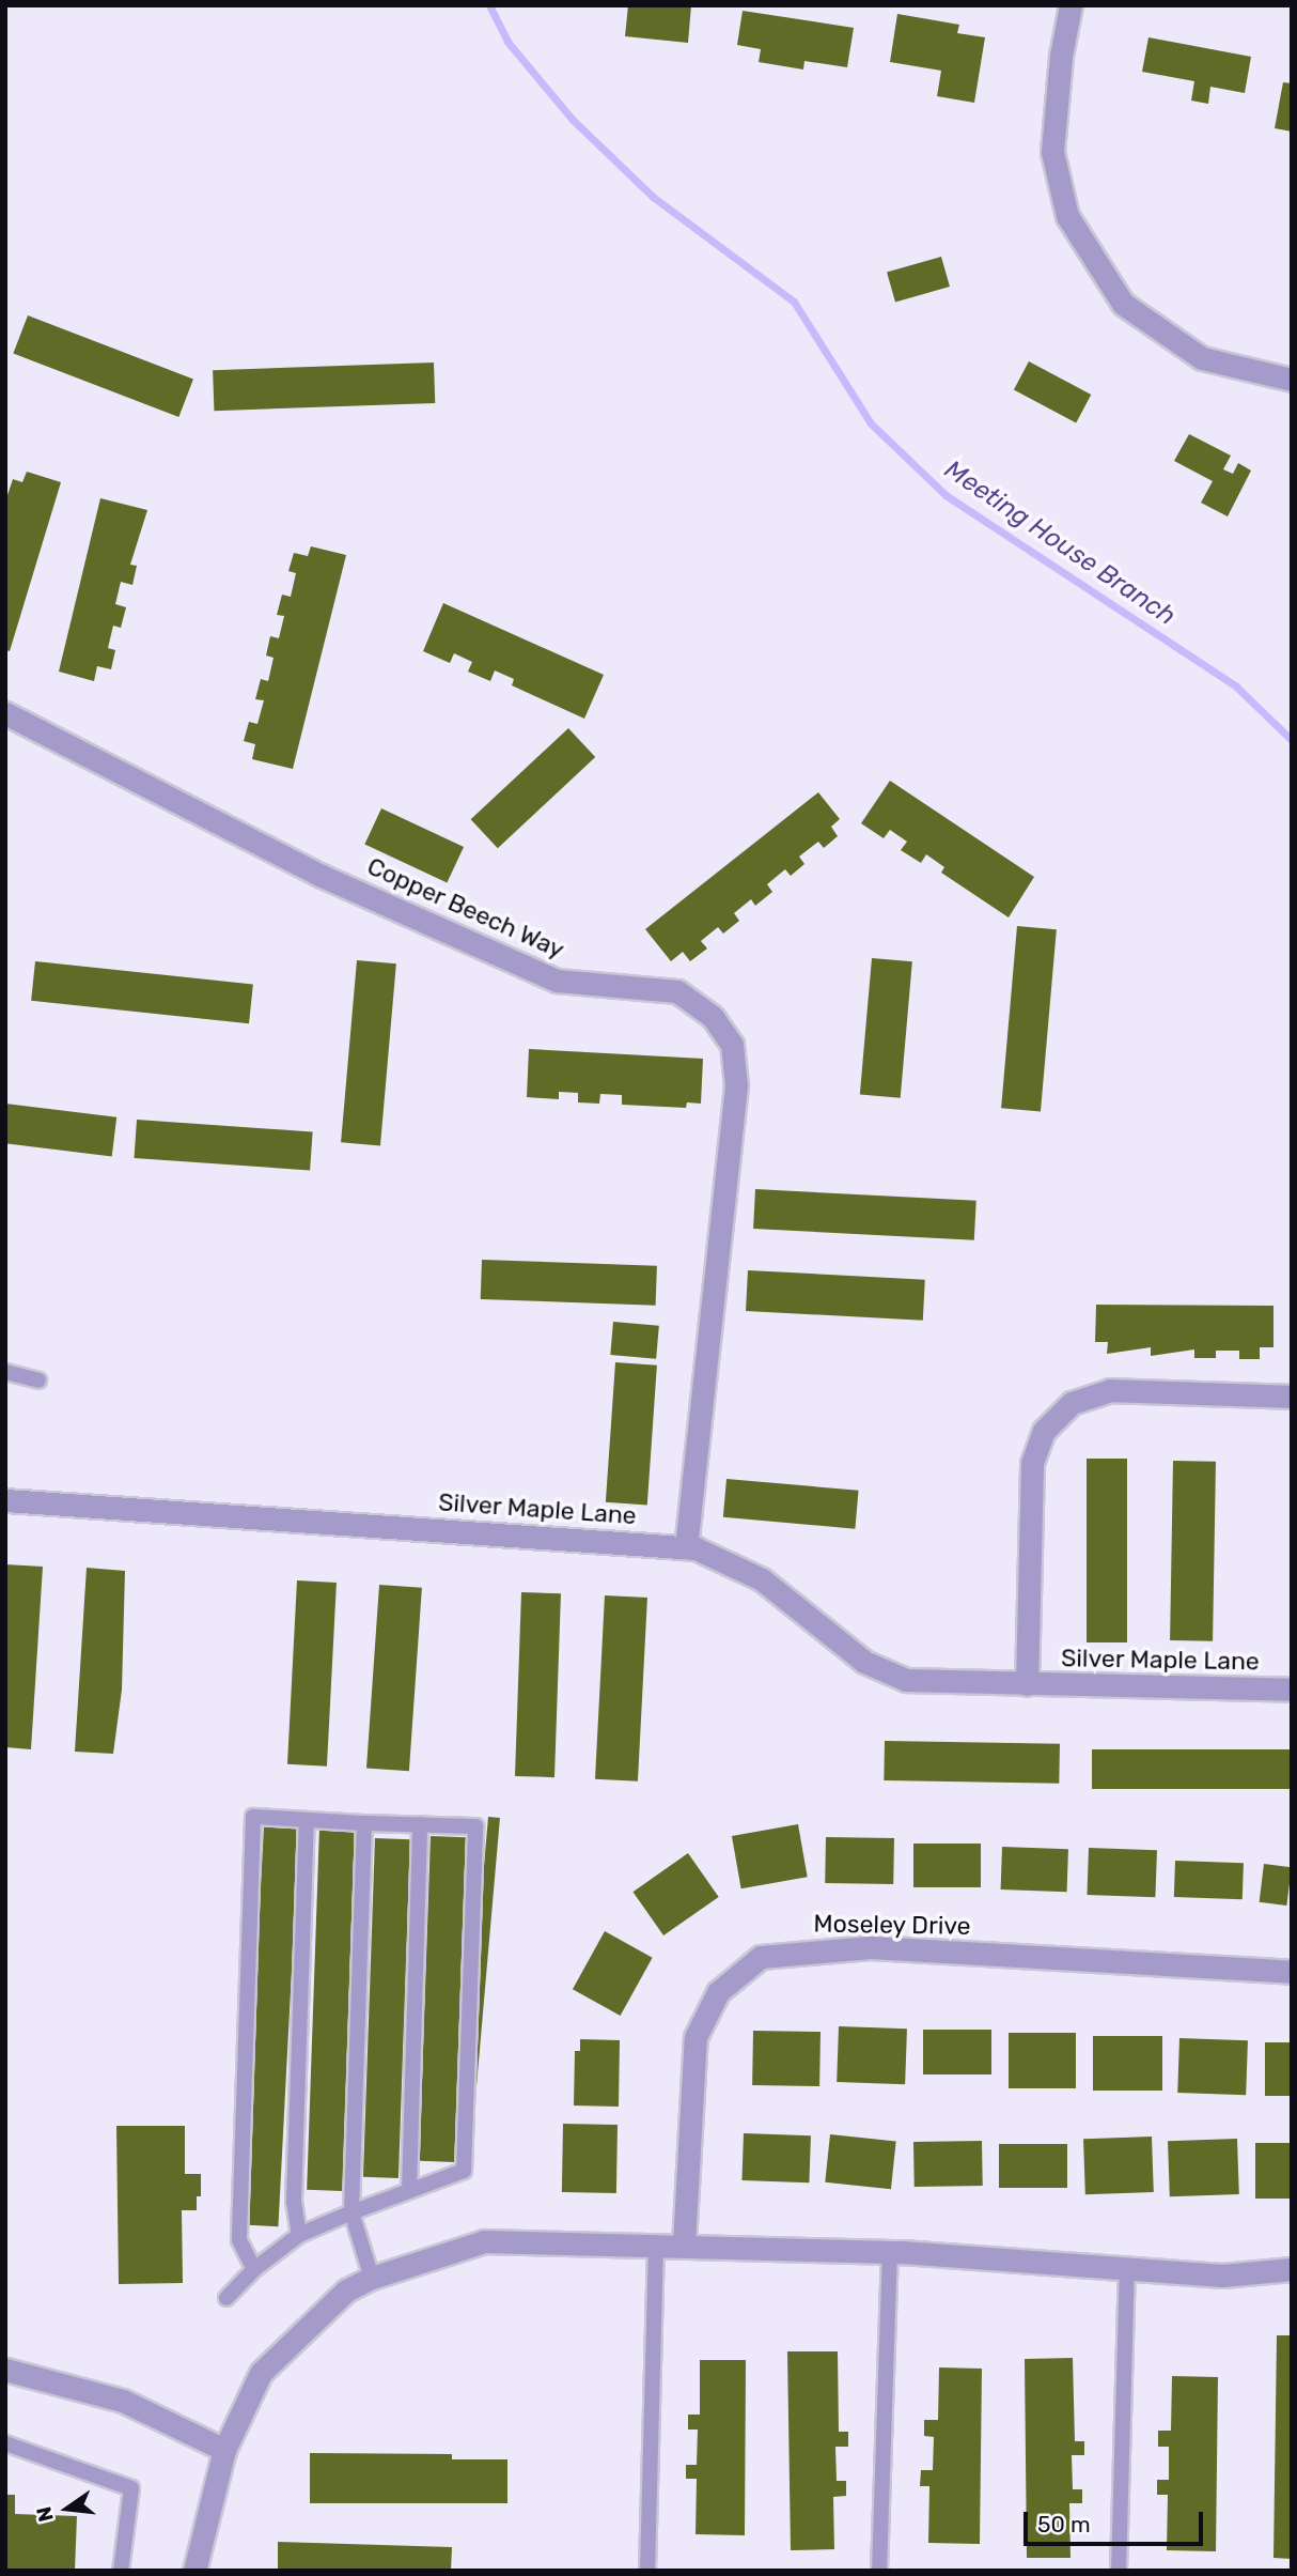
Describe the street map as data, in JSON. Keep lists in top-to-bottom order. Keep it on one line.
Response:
{"streets":{"street":["Copper Beech Way","Silver Maple Lane","Moseley Drive"]},"crossings":[["Copper Beech Way","Silver Maple Lane"]],"water":["Meeting House Branch"],"scale_bar":"50 m","north":"left"}
